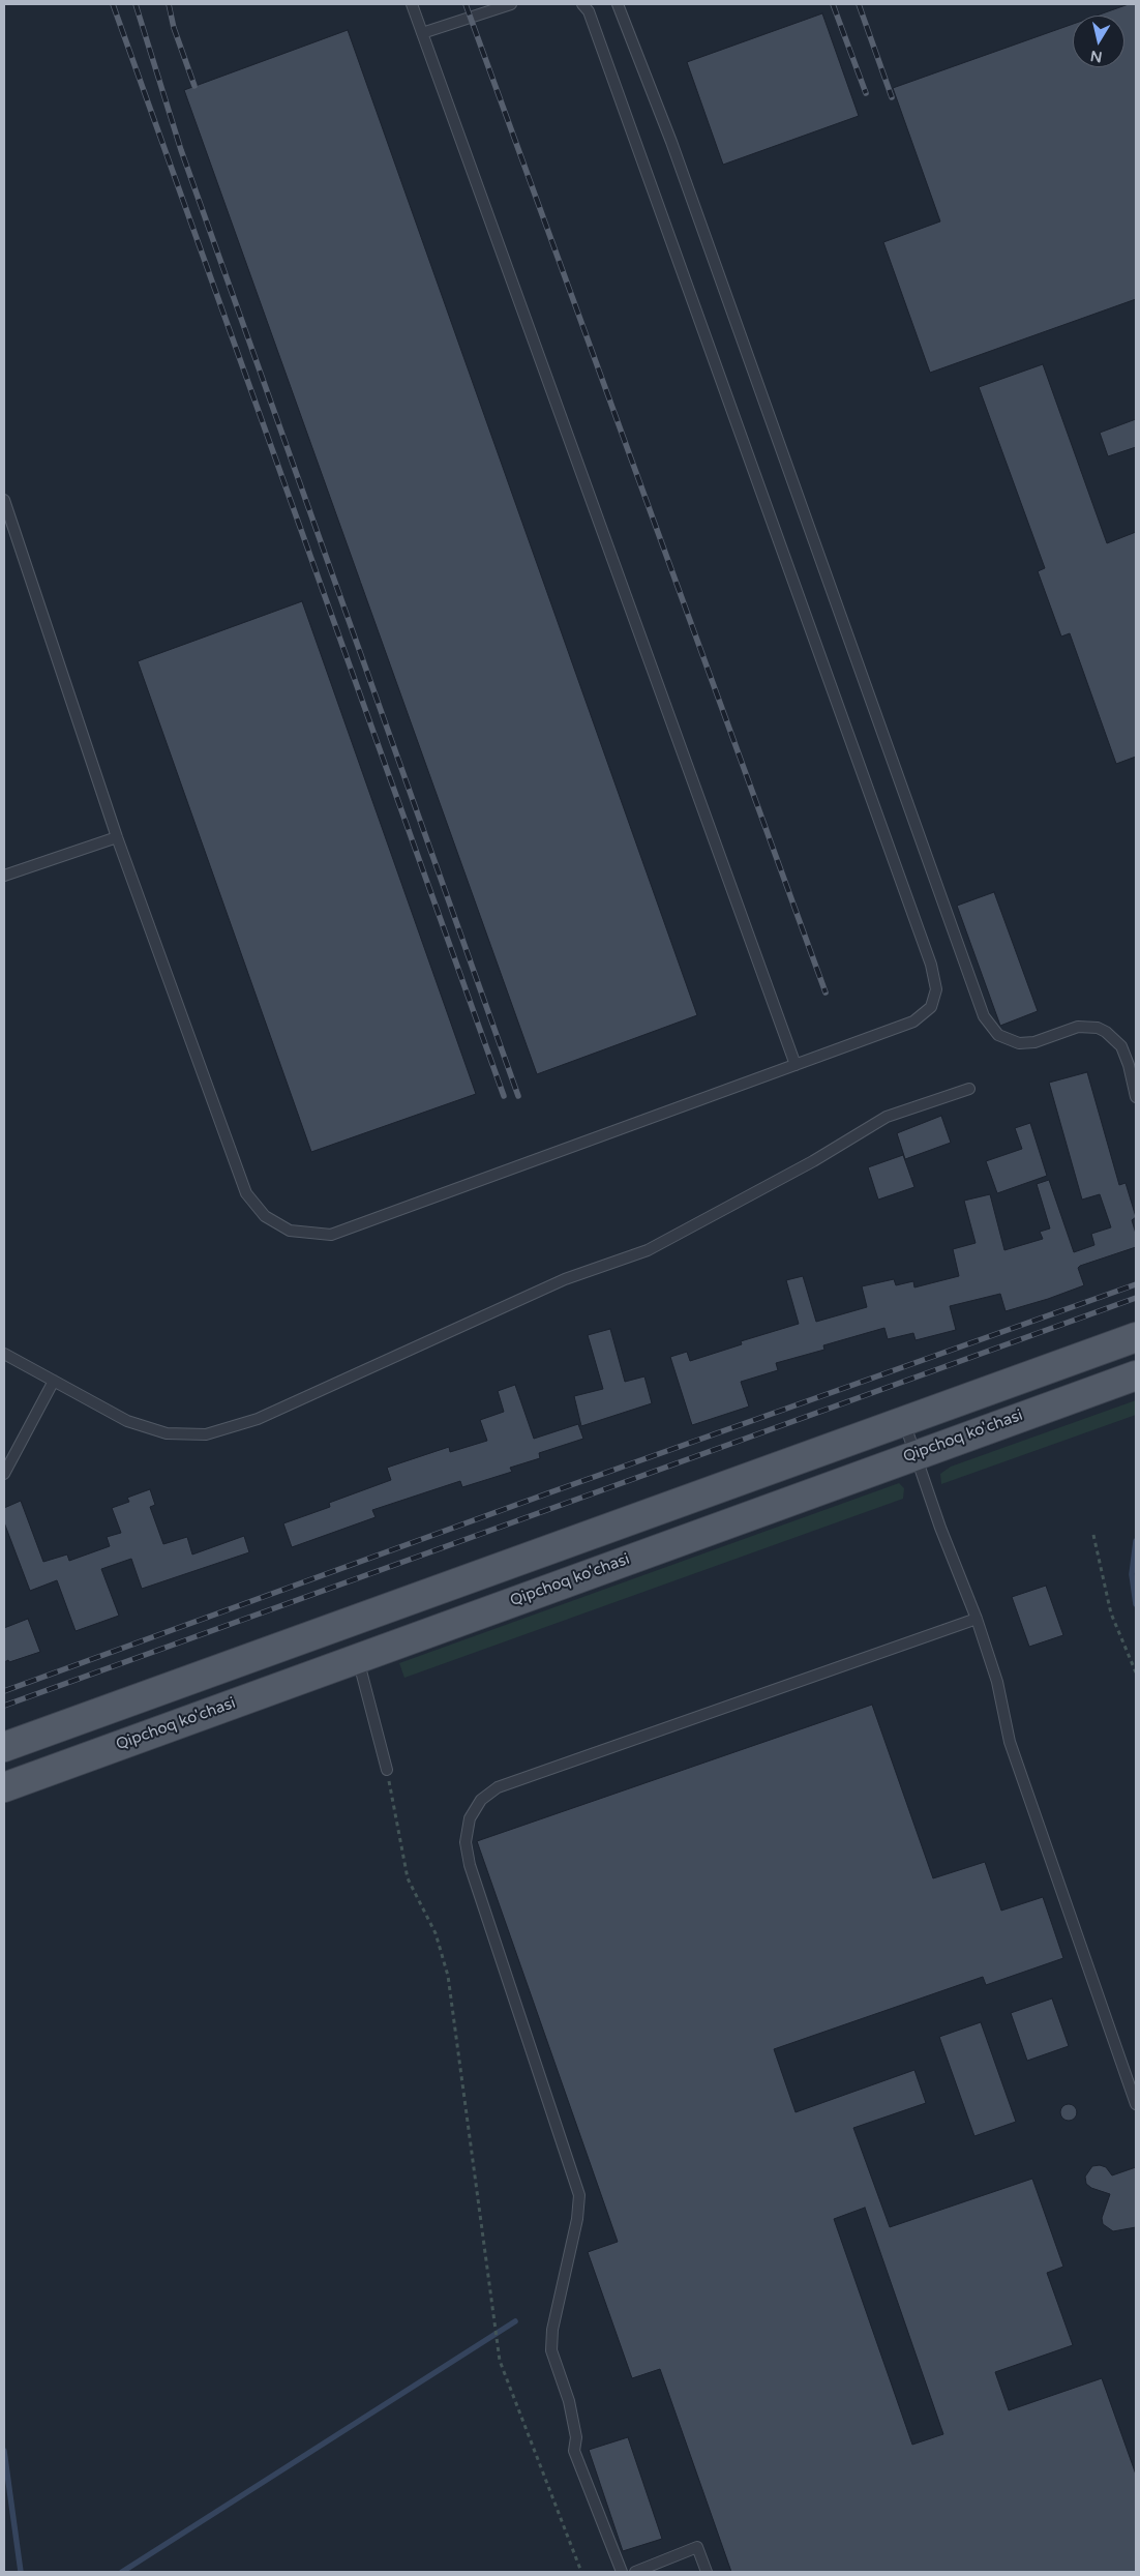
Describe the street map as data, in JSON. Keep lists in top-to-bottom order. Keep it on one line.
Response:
{"streets":{"main road":["Qipchoq ko'chasi"]},"north":"bottom"}
